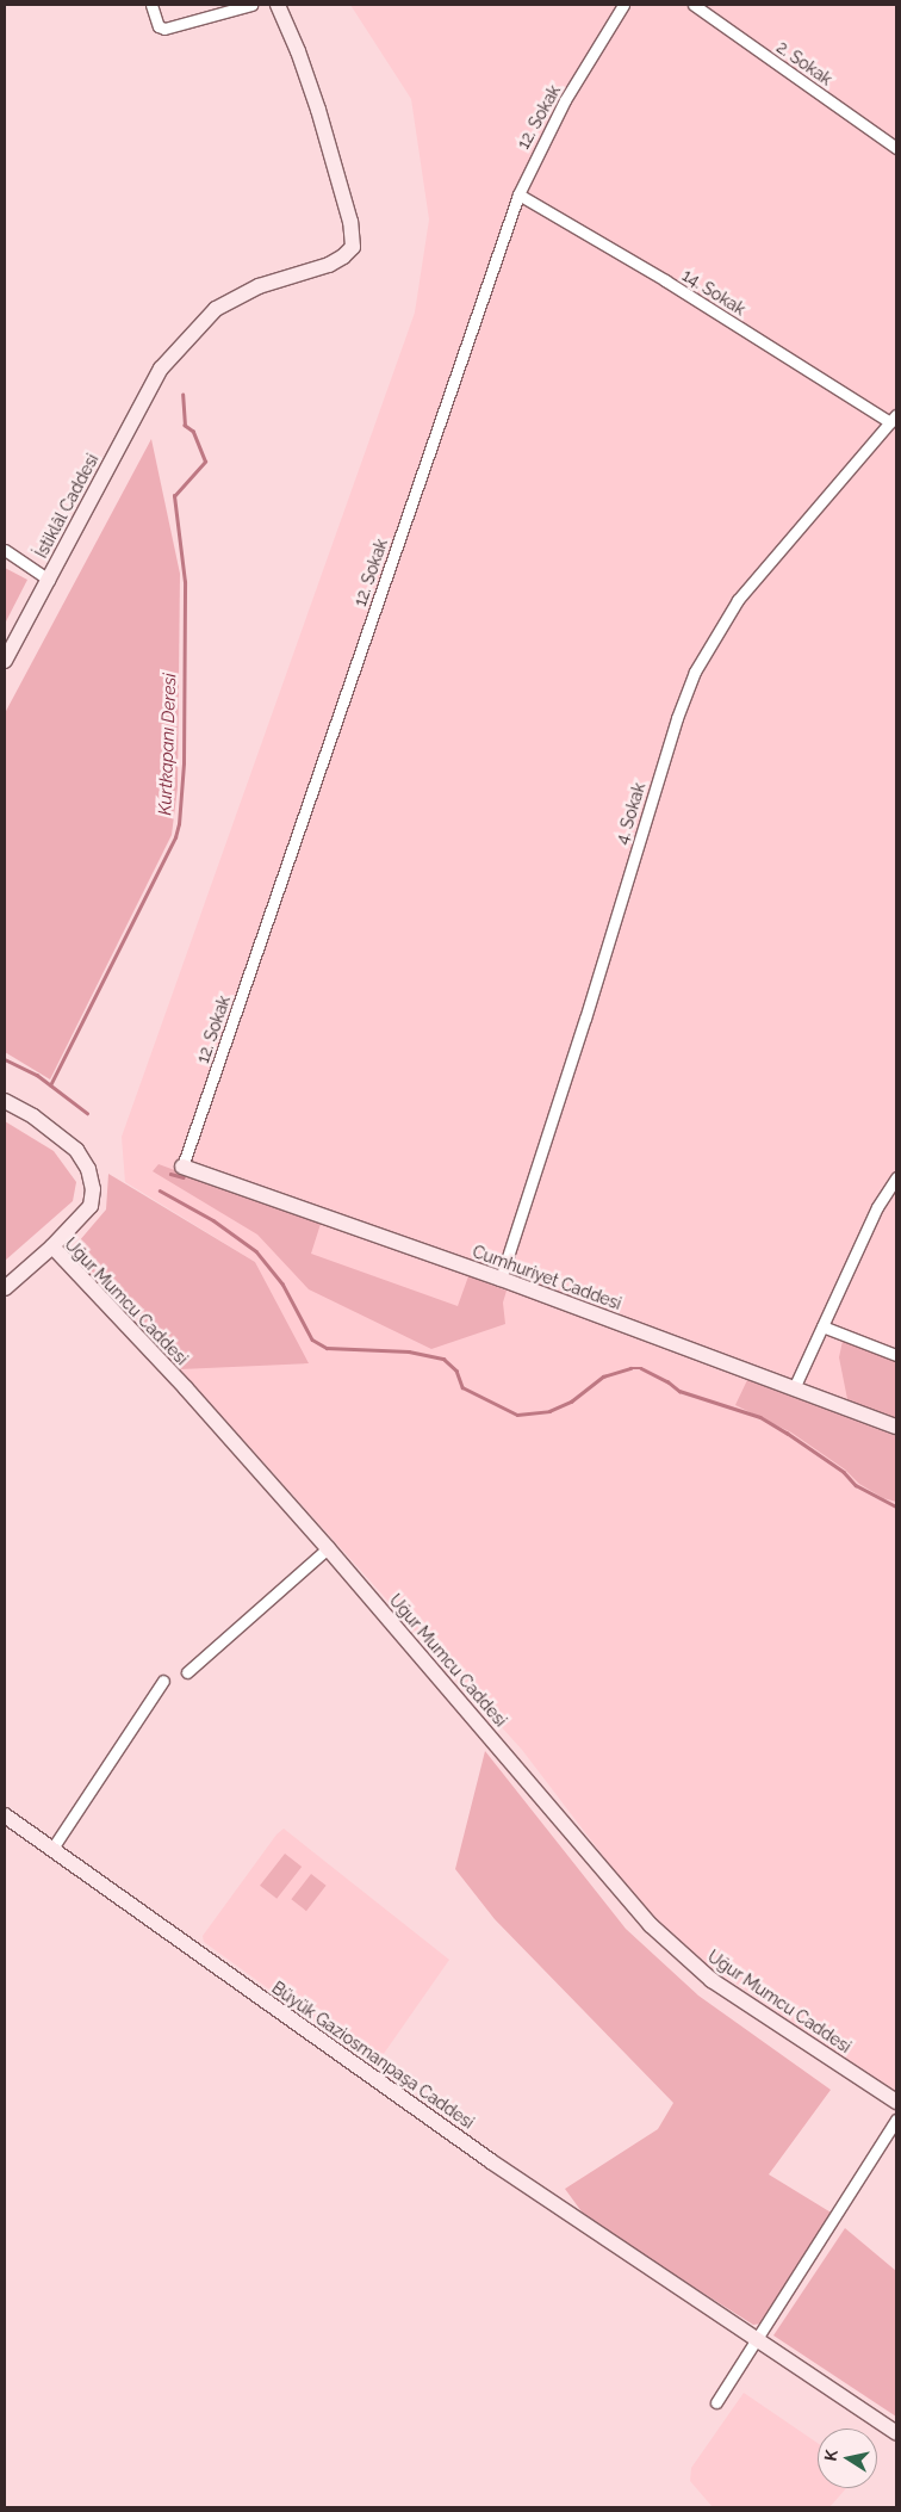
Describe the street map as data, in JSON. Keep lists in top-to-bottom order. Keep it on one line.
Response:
{"streets":{"street":["2. Sokak","12. Sokak","14. Sokak","İstiklâl Caddesi","4. Sokak","Cumhuriyet Caddesi","Uğur Mumcu Caddesi","Büyük Gaziosmanpaşa Caddesi"]},"crossings":[["12. Sokak","14. Sokak"],["12. Sokak","Cumhuriyet Caddesi"],["14. Sokak","4. Sokak"],["4. Sokak","Cumhuriyet Caddesi"]],"water":["Kurtkapanı Deresi"],"north":"left"}
